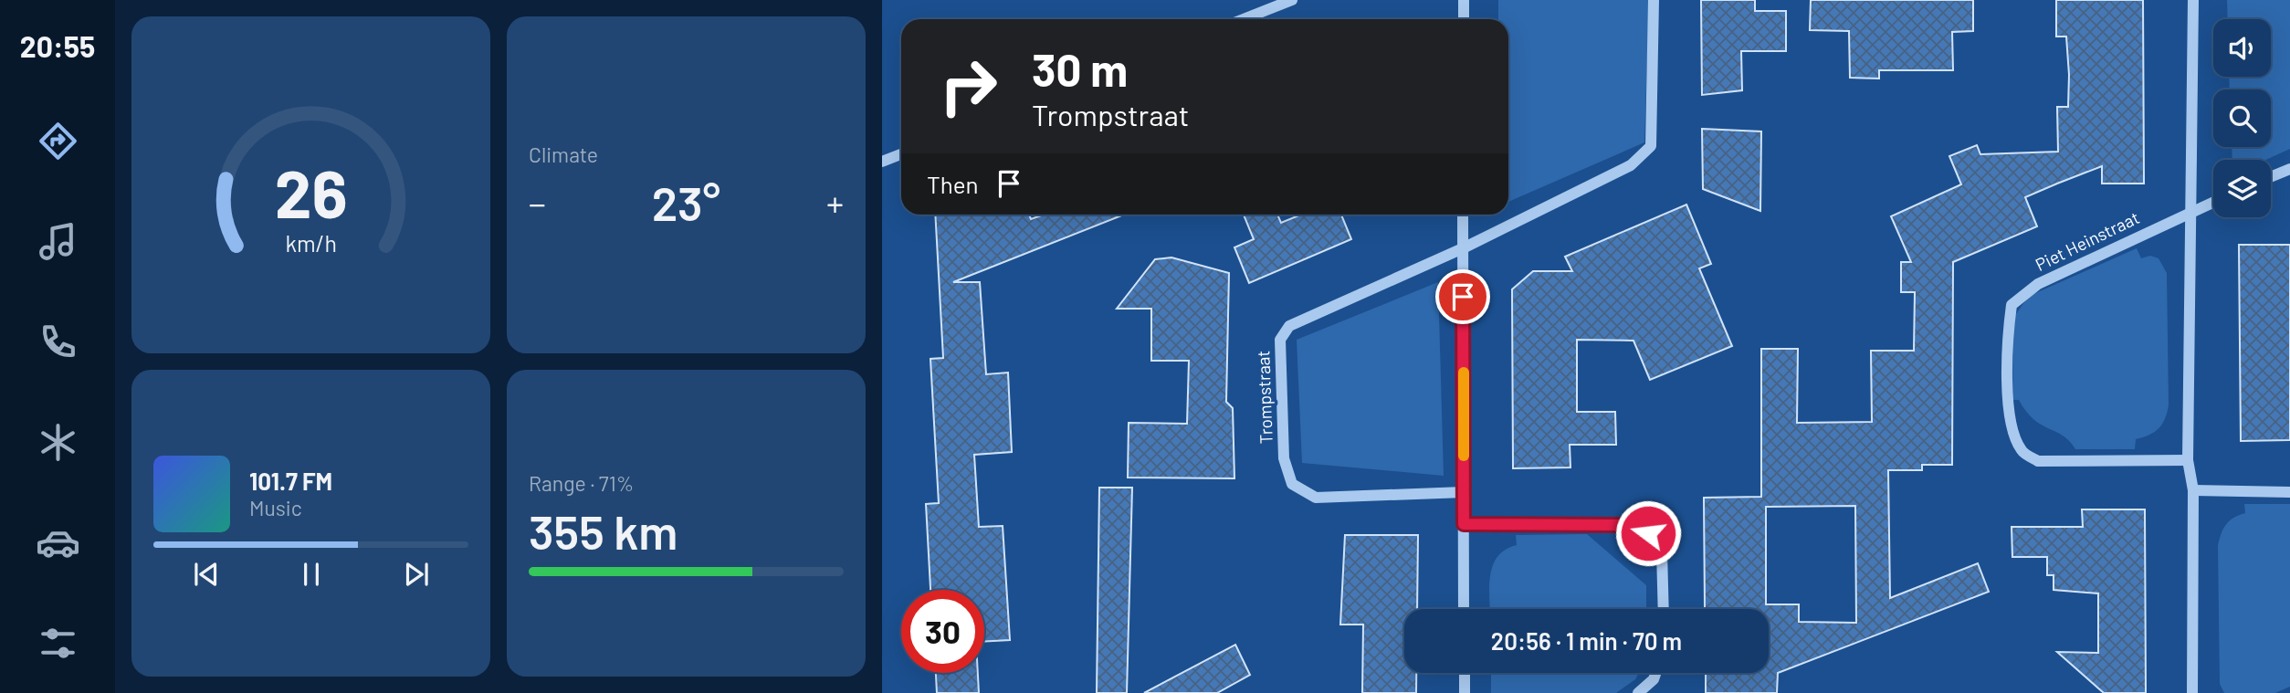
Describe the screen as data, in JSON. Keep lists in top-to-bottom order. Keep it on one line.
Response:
{"streets":{"street":["Piet Heinstraat","Trompstraat"]},"page":{"tabs":"20:55","tile":["Climate",["Range · 71%","355 km"]],"turn":["30 m","Trompstraat"],"then":"Then","heat":["−","23°","+"],"song":["101.7 FM","Music"],"limit":"30","trip":"20:56 · 1 min · 70 m","gauge":["26","km/h"]}}
